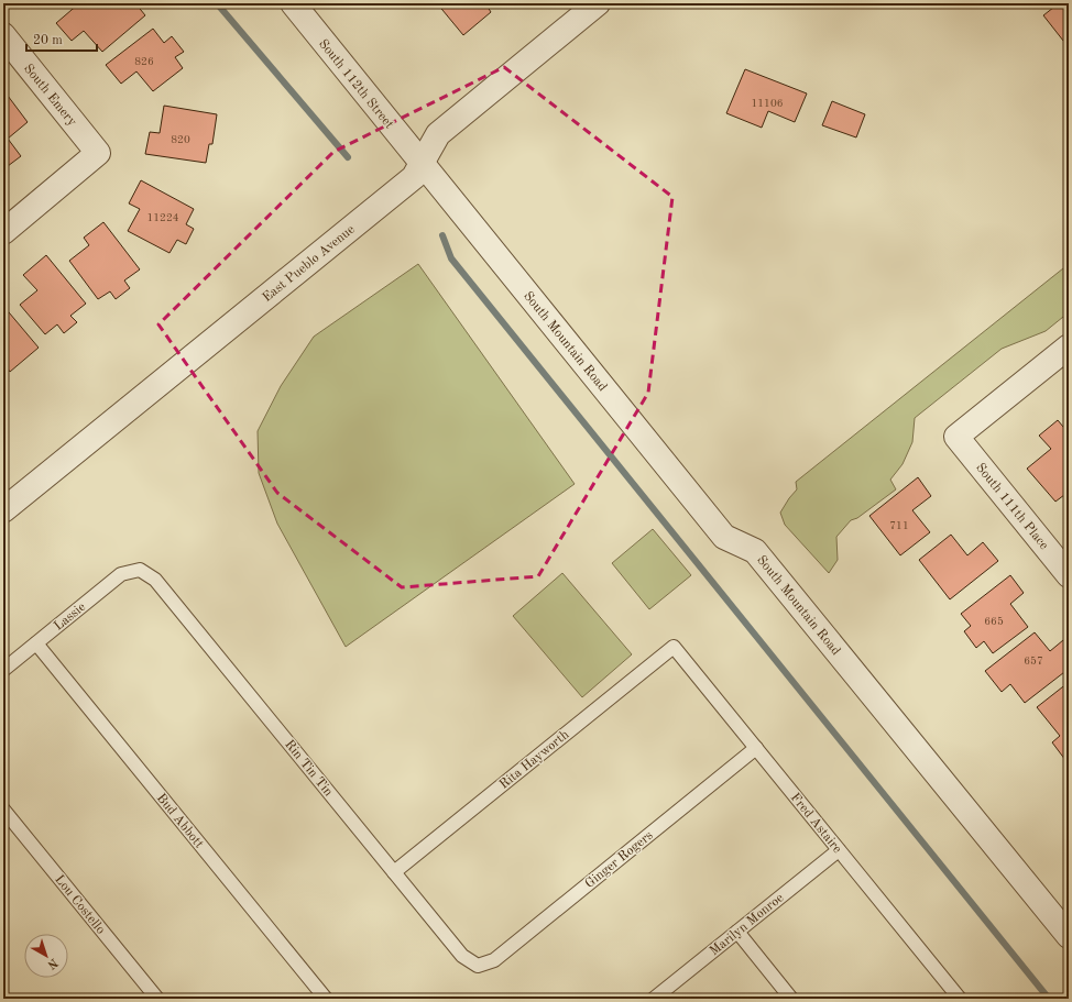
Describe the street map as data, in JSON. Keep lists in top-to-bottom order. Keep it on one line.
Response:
{"streets":{"street":["South 112th Street","South Emery","East Pueblo Avenue","South Mountain Road","South 111th Place"],"lane":["Lassie","Rita Hayworth","Rin Tin Tin","Bud Abbott","Fred Astaire","Ginger Rogers","Lou Costello","Marilyn Monroe"]},"crossings":[["South 112th Street","East Pueblo Avenue"],["South 112th Street","South Mountain Road"],["East Pueblo Avenue","South Mountain Road"],["Lassie","Rin Tin Tin"],["Lassie","Bud Abbott"],["Rita Hayworth","Rin Tin Tin"],["Rita Hayworth","Fred Astaire"],["Rin Tin Tin","Ginger Rogers"],["Fred Astaire","Ginger Rogers"],["Fred Astaire","Marilyn Monroe"]],"house_numbers":["826","11106","820","11224","711","665","657"],"scale_bar":"20 m","north":"bottom right"}
